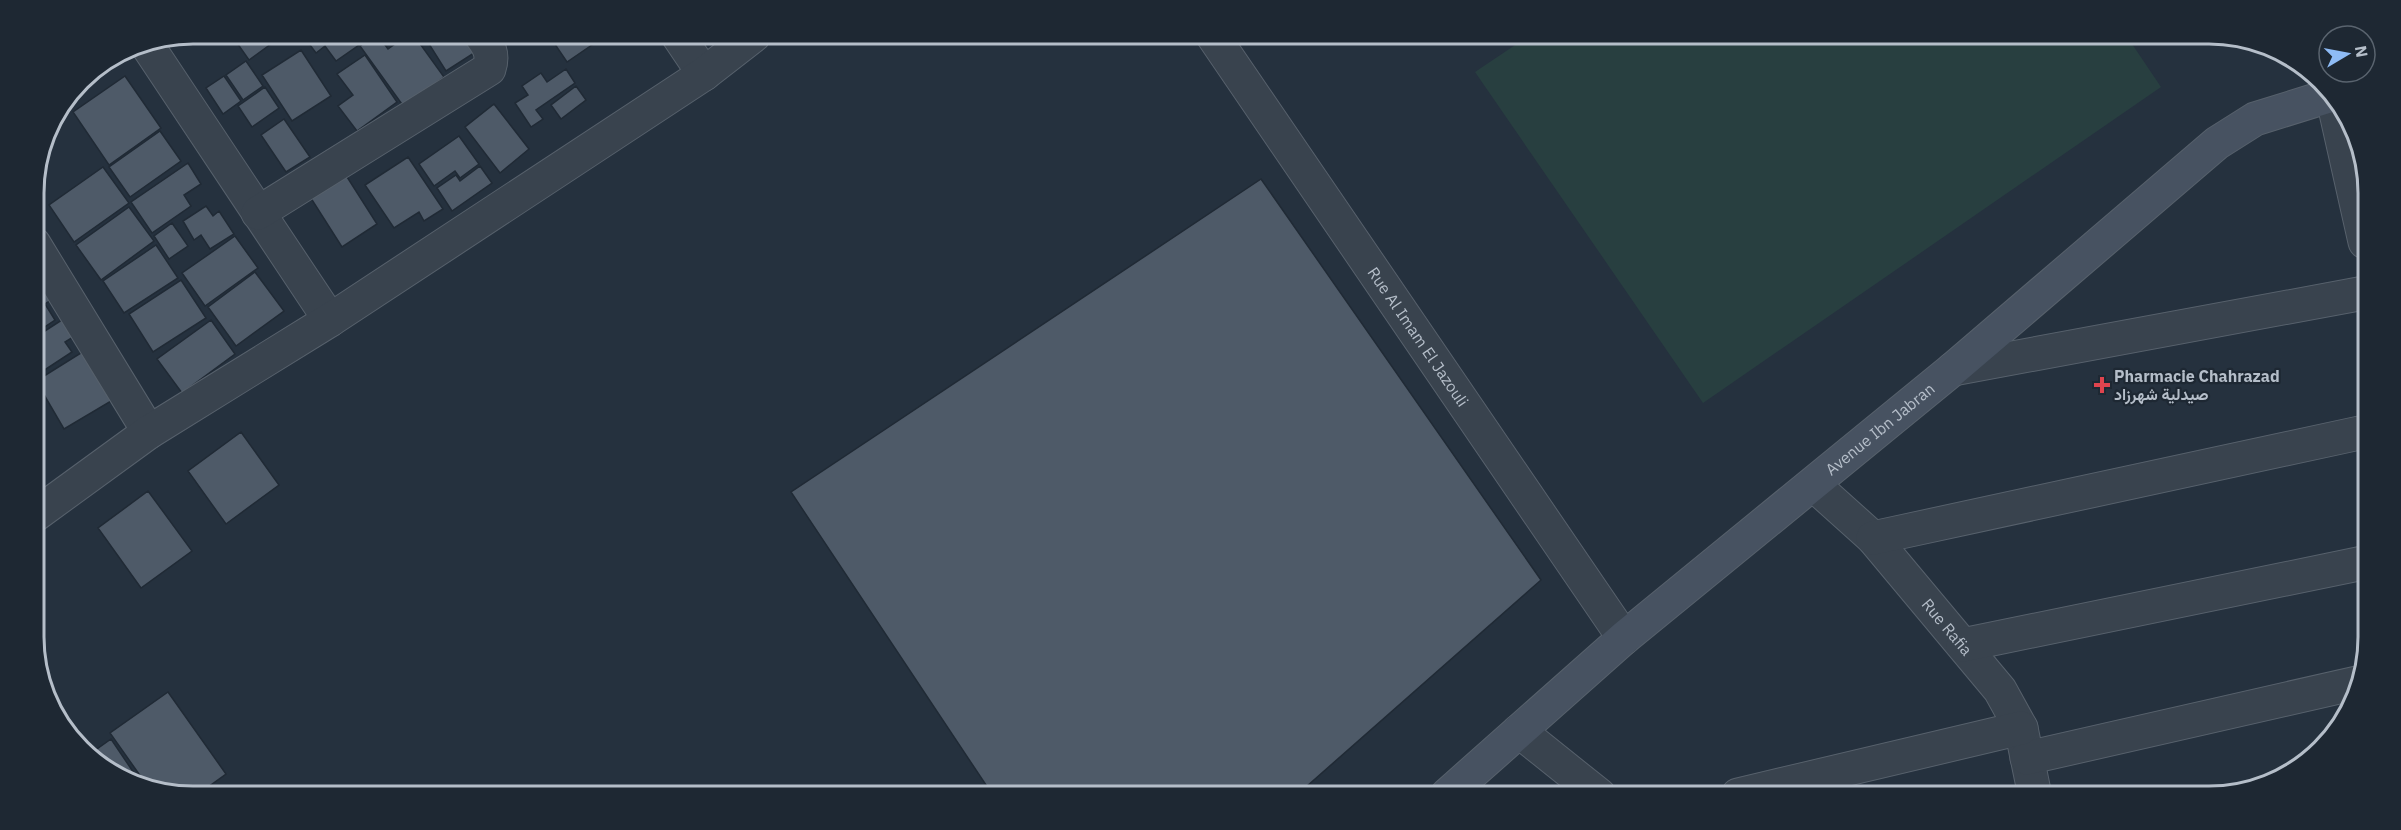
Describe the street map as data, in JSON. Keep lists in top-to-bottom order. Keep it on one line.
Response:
{"streets":{"street":["Rue Al Imam El Jazouli","Avenue Ibn Jabran","Rue Rafia"]},"crossings":[["Rue Al Imam El Jazouli","Avenue Ibn Jabran"],["Avenue Ibn Jabran","Rue Rafia"]],"places":{"health":["Pharmacie Chahrazad صيدلية شهرزاد"]},"north":"right"}
